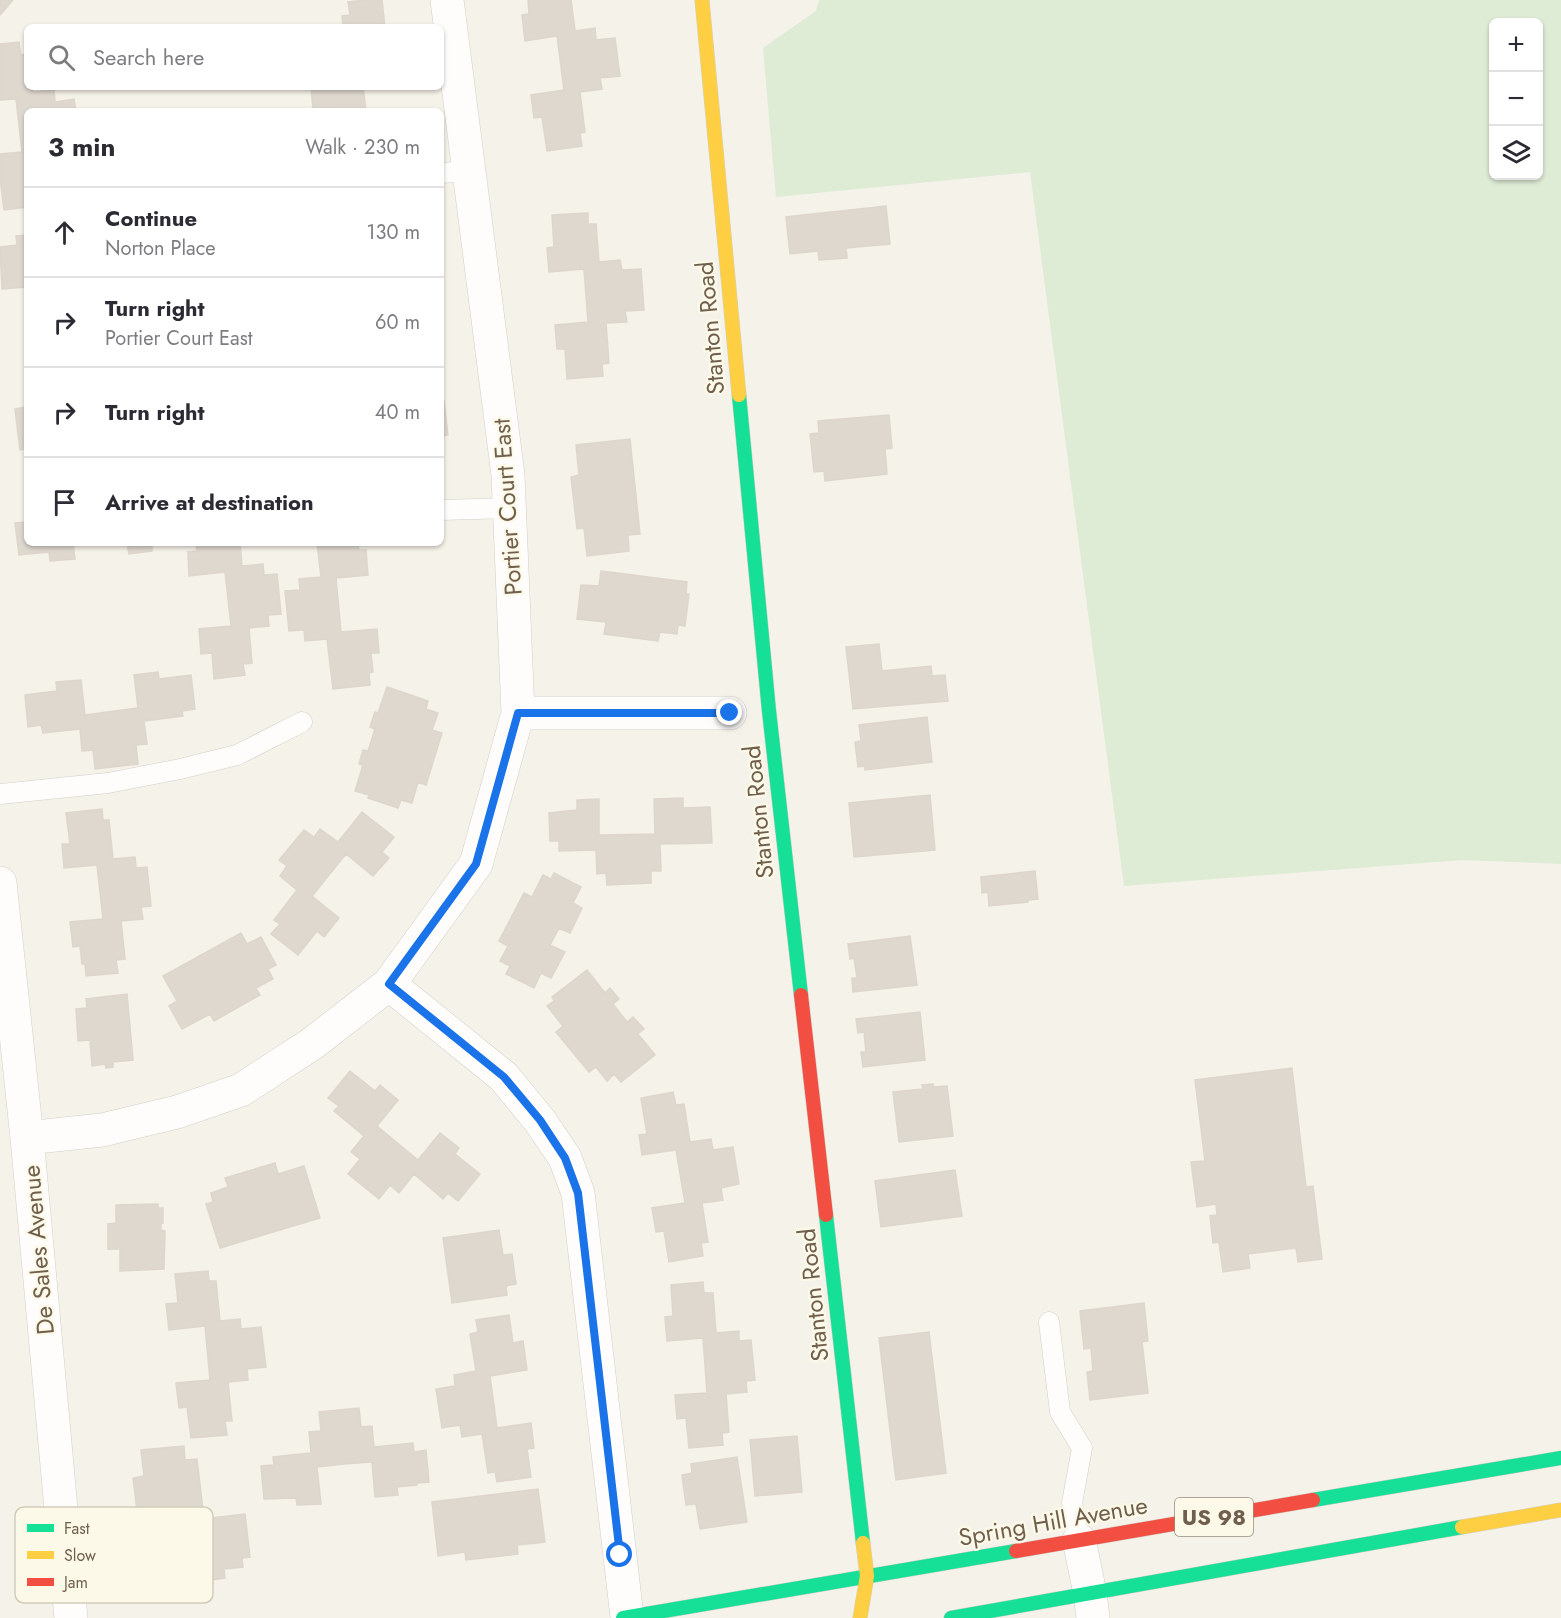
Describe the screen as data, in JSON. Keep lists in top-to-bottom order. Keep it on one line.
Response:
{"streets":{"street":["Stanton Road","Portier Court East","De Sales Avenue","US 98","Spring Hill Avenue"]},"crossings":[["Stanton Road","Spring Hill Avenue"],["Portier Court East","De Sales Avenue"]],"legend":["Fast","Slow","Jam"],"page":{"map_buttons":["+","−"],"search":"Search here","heading":["3 min","Walk · 230 m"],"list":[["Continue","Norton Place","130 m"],["Turn right","Portier Court East","60 m"],["Turn right","40 m"],"Arrive at destination"]}}
